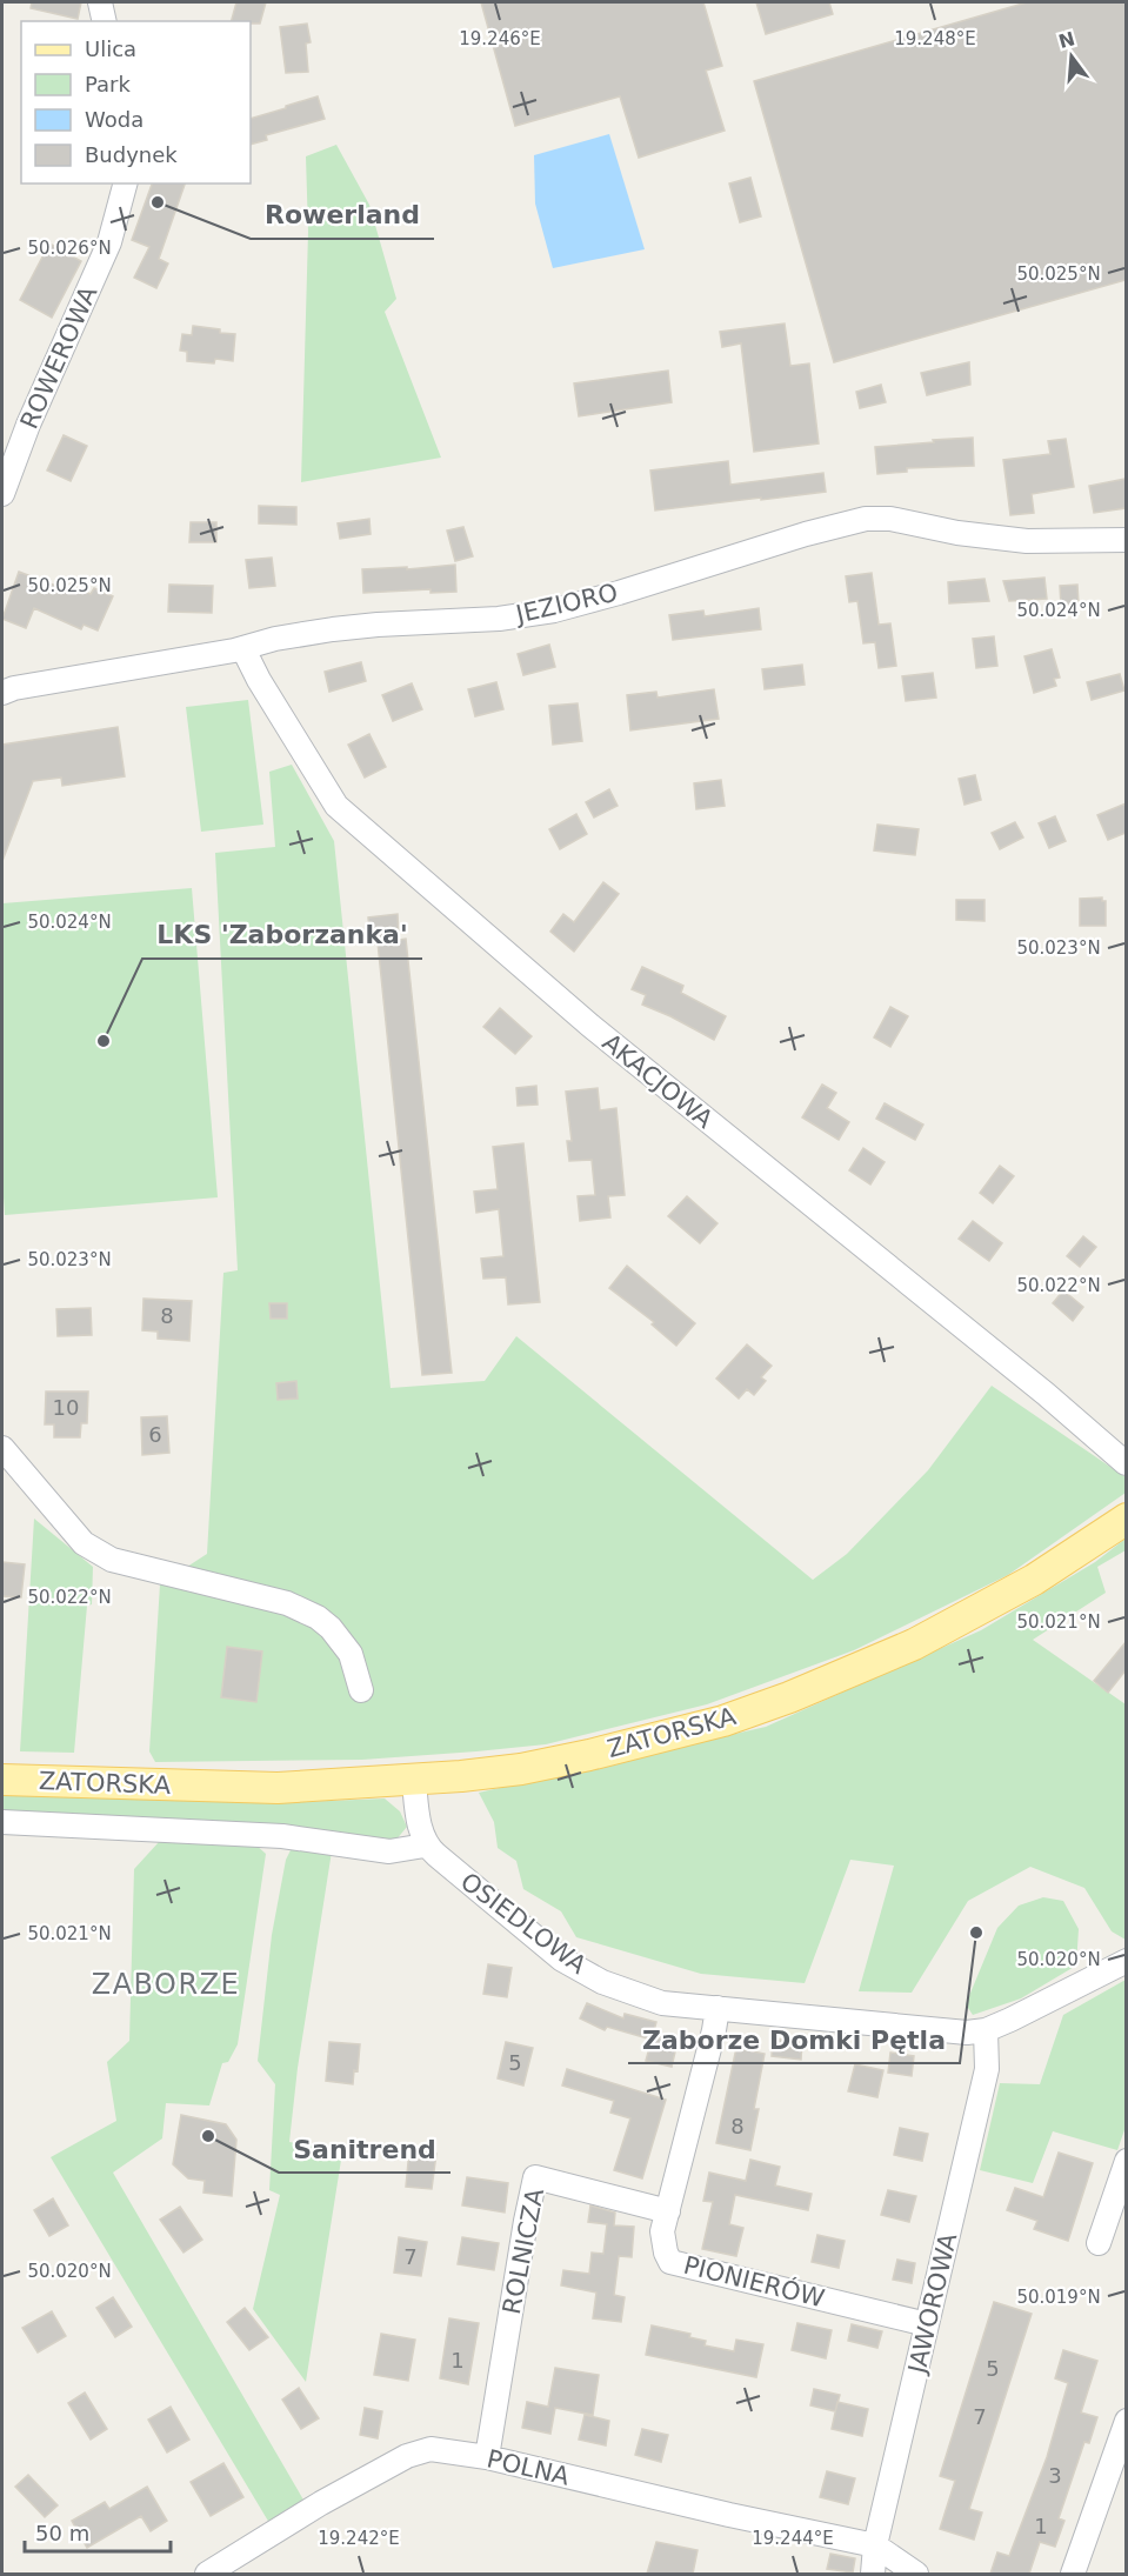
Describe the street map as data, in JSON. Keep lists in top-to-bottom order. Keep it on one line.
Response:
{"streets":{"main road":["ZATORSKA"],"street":["ROWEROWA","JEZIORO","AKACJOWA","OSIEDLOWA","ROLNICZA","PIONIERÓW","JAWOROWA","POLNA"]},"crossings":[["JEZIORO","AKACJOWA"],["OSIEDLOWA","PIONIERÓW"],["OSIEDLOWA","JAWOROWA"],["ROLNICZA","PIONIERÓW"],["ROLNICZA","POLNA"],["PIONIERÓW","JAWOROWA"],["JAWOROWA","POLNA"]],"districts":["ZABORZE"],"places":["Rowerland","LKS 'Zaborzanka'","Zaborze Domki Pętla","Sanitrend"],"house_numbers":["8","10","6","5","8","7","1","5","7","3","1"],"legend":["Ulica","Park","Woda","Budynek"],"scale_bar":"50 m","north":"top","coordinates":["19.246°E","19.248°E","50.026°N","50.025°N","50.024°N","50.023°N","50.022°N","50.021°N","50.020°N","50.019°N","19.242°E","19.244°E"]}
